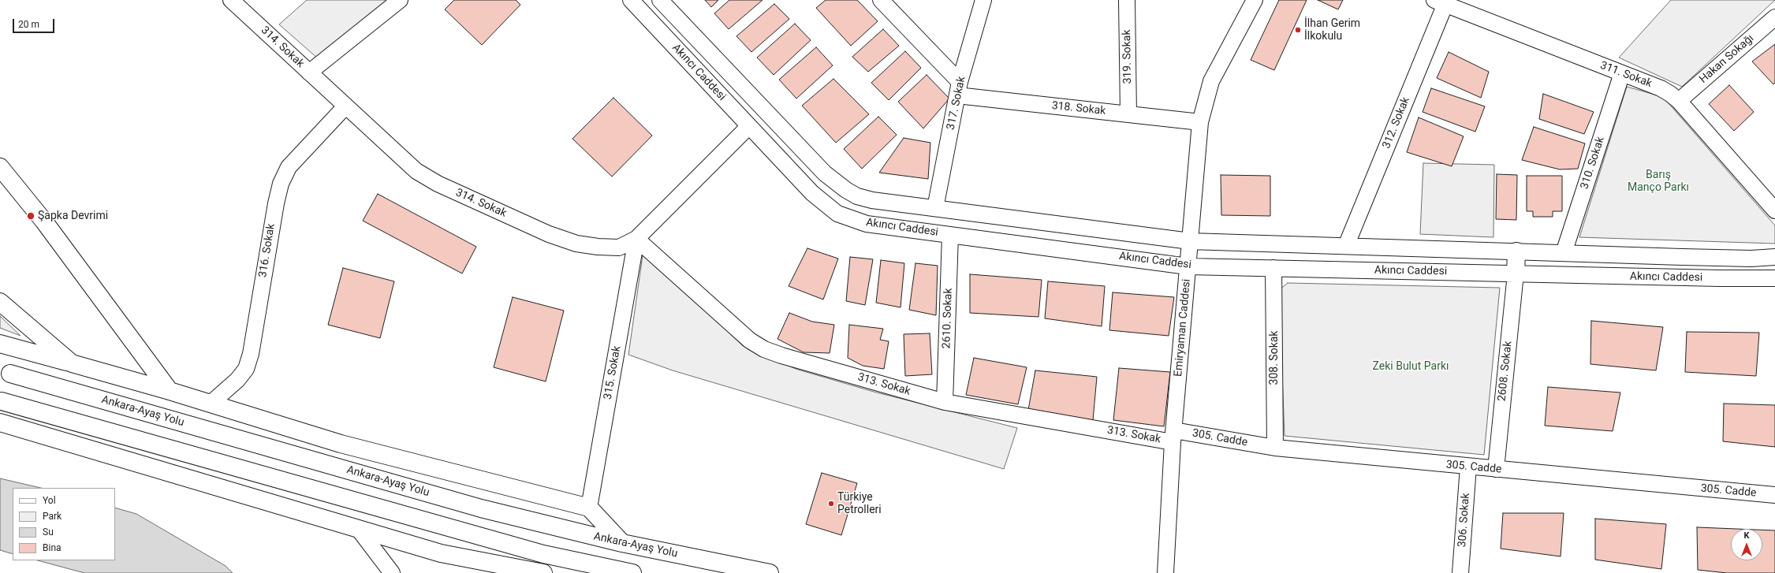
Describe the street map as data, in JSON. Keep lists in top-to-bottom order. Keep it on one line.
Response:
{"streets":{"main road":["Ankara-Ayaş Yolu"],"street":["314. Sokak","319. Sokak","Hakan Sokağı","Akıncı Caddesi","311. Sokak","317. Sokak","318. Sokak","312. Sokak","310. Sokak","316. Sokak","2610. Sokak","Emiryaman Caddesi","308. Sokak","2608. Sokak","315. Sokak","313. Sokak","305. Cadde","306. Sokak"]},"crossings":[["314. Sokak","Akıncı Caddesi"],["314. Sokak","316. Sokak"],["314. Sokak","315. Sokak"],["314. Sokak","313. Sokak"],["319. Sokak","318. Sokak"],["Hakan Sokağı","311. Sokak"],["Akıncı Caddesi","317. Sokak"],["Akıncı Caddesi","312. Sokak"],["Akıncı Caddesi","310. Sokak"],["Akıncı Caddesi","2610. Sokak"],["Akıncı Caddesi","Emiryaman Caddesi"],["Akıncı Caddesi","308. Sokak"],["Akıncı Caddesi","2608. Sokak"],["311. Sokak","312. Sokak"],["311. Sokak","310. Sokak"],["317. Sokak","318. Sokak"],["318. Sokak","Emiryaman Caddesi"],["2610. Sokak","313. Sokak"],["Emiryaman Caddesi","313. Sokak"],["Emiryaman Caddesi","305. Cadde"],["308. Sokak","305. Cadde"],["2608. Sokak","305. Cadde"],["315. Sokak","313. Sokak"],["313. Sokak","305. Cadde"],["305. Cadde","306. Sokak"]],"parks":["Barış Manço Parkı","Zeki Bulut Parkı"],"places":["İlhan Gerim İlkokulu","Şapka Devrimi","Türkiye Petrolleri"],"legend":["Yol","Park","Su","Bina"],"scale_bar":"20 m","north":"top"}
